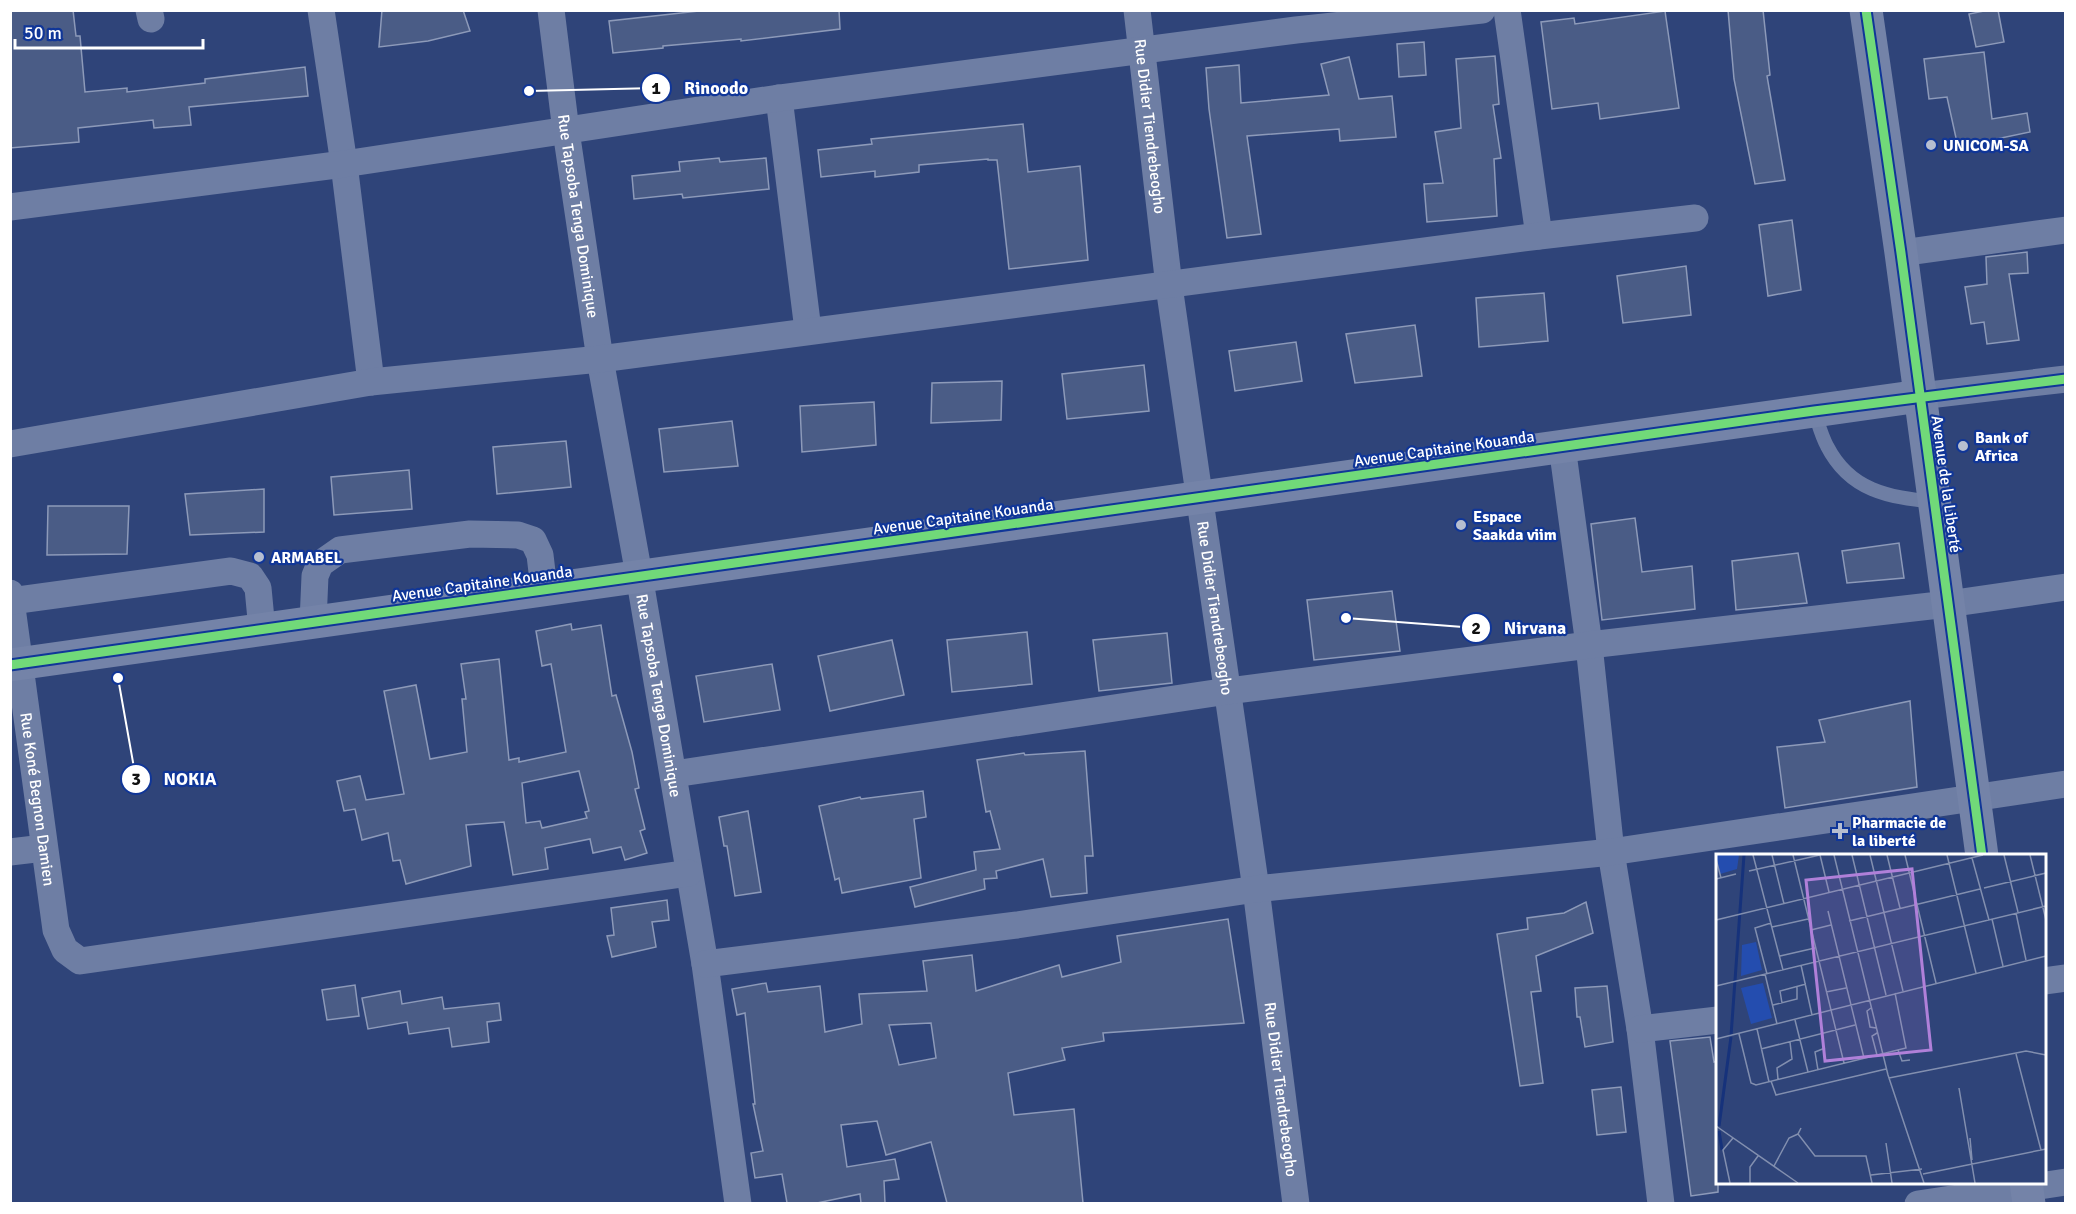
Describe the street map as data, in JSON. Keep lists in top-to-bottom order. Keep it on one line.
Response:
{"streets":{"street":["Rue Didier Tiendrebeogho","Rue Tapsoba Tenga Dominique","Avenue Capitaine Kouanda","Avenue de la Liberté","Rue Koné Begnon Damien"]},"crossings":[["Rue Didier Tiendrebeogho","Avenue Capitaine Kouanda"],["Rue Tapsoba Tenga Dominique","Avenue Capitaine Kouanda"],["Rue Tapsoba Tenga Dominique","Rue Koné Begnon Damien"],["Avenue Capitaine Kouanda","Avenue de la Liberté"],["Avenue Capitaine Kouanda","Rue Koné Begnon Damien"]],"places":{"other":["Rinoodo","UNICOM-SA","Bank of Africa","Espace Saakda viim","ARMABEL","Nirvana","NOKIA"],"health":["Pharmacie de la liberté"]},"scale_bar":"50 m"}
